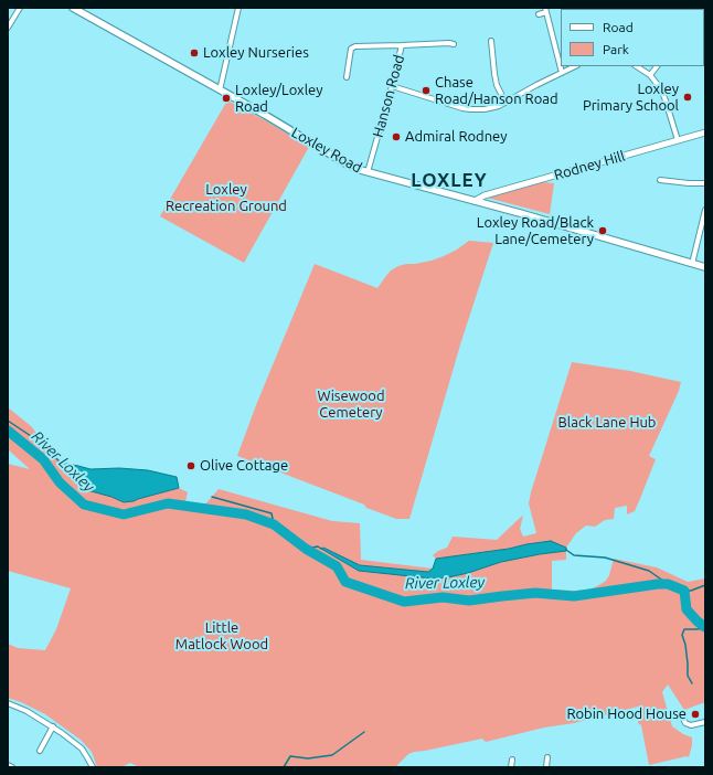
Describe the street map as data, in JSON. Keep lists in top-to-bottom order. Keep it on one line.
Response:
{"streets":{"main road":["Loxley Road"],"street":["Hanson Road","Rodney Hill"]},"crossings":[["Hanson Road","Loxley Road"],["Loxley Road","Rodney Hill"]],"districts":["LOXLEY"],"water":["River Loxley"],"parks":["Loxley Recreation Ground","Wisewood Cemetery","Black Lane Hub","Little Matlock Wood"],"places":["Loxley Nurseries","Chase Road/Hanson Road","Loxley Primary School","Loxley/Loxley Road","Admiral Rodney","Loxley Road/Black Lane/Cemetery","Olive Cottage","Robin Hood House"],"legend":["Road","Park"]}
